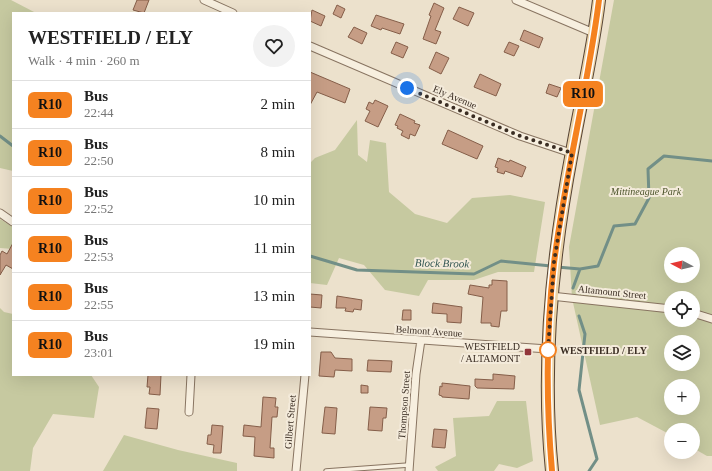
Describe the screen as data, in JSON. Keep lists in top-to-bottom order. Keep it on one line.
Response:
{"streets":{"street":["Ely Avenue","Altamount Street","Belmont Avenue","Thompson Street","Gilbert Street"]},"crossings":[["Belmont Avenue","Thompson Street"]],"water":["Block Brook"],"parks":["Mittineague Park"],"places":{"other":["WESTFIELD / ELY"],"transit":["WESTFIELD / ALTAMONT"]},"lines":["bus line R10"],"north":"left","page":{"on_map":"R10","heading":["WESTFIELD / ELY","Walk · 4 min · 260 m"],"list":[{"mark":"R10","name":"Bus","note":"22:44","value":"2 min"},{"mark":"R10","name":"Bus","note":"22:50","value":"8 min"},{"mark":"R10","name":"Bus","note":"22:52","value":"10 min"},{"mark":"R10","name":"Bus","note":"22:53","value":"11 min"},{"mark":"R10","name":"Bus","note":"22:55","value":"13 min"},{"mark":"R10","name":"Bus","note":"23:01","value":"19 min"}],"map_buttons":["+","−"]}}
